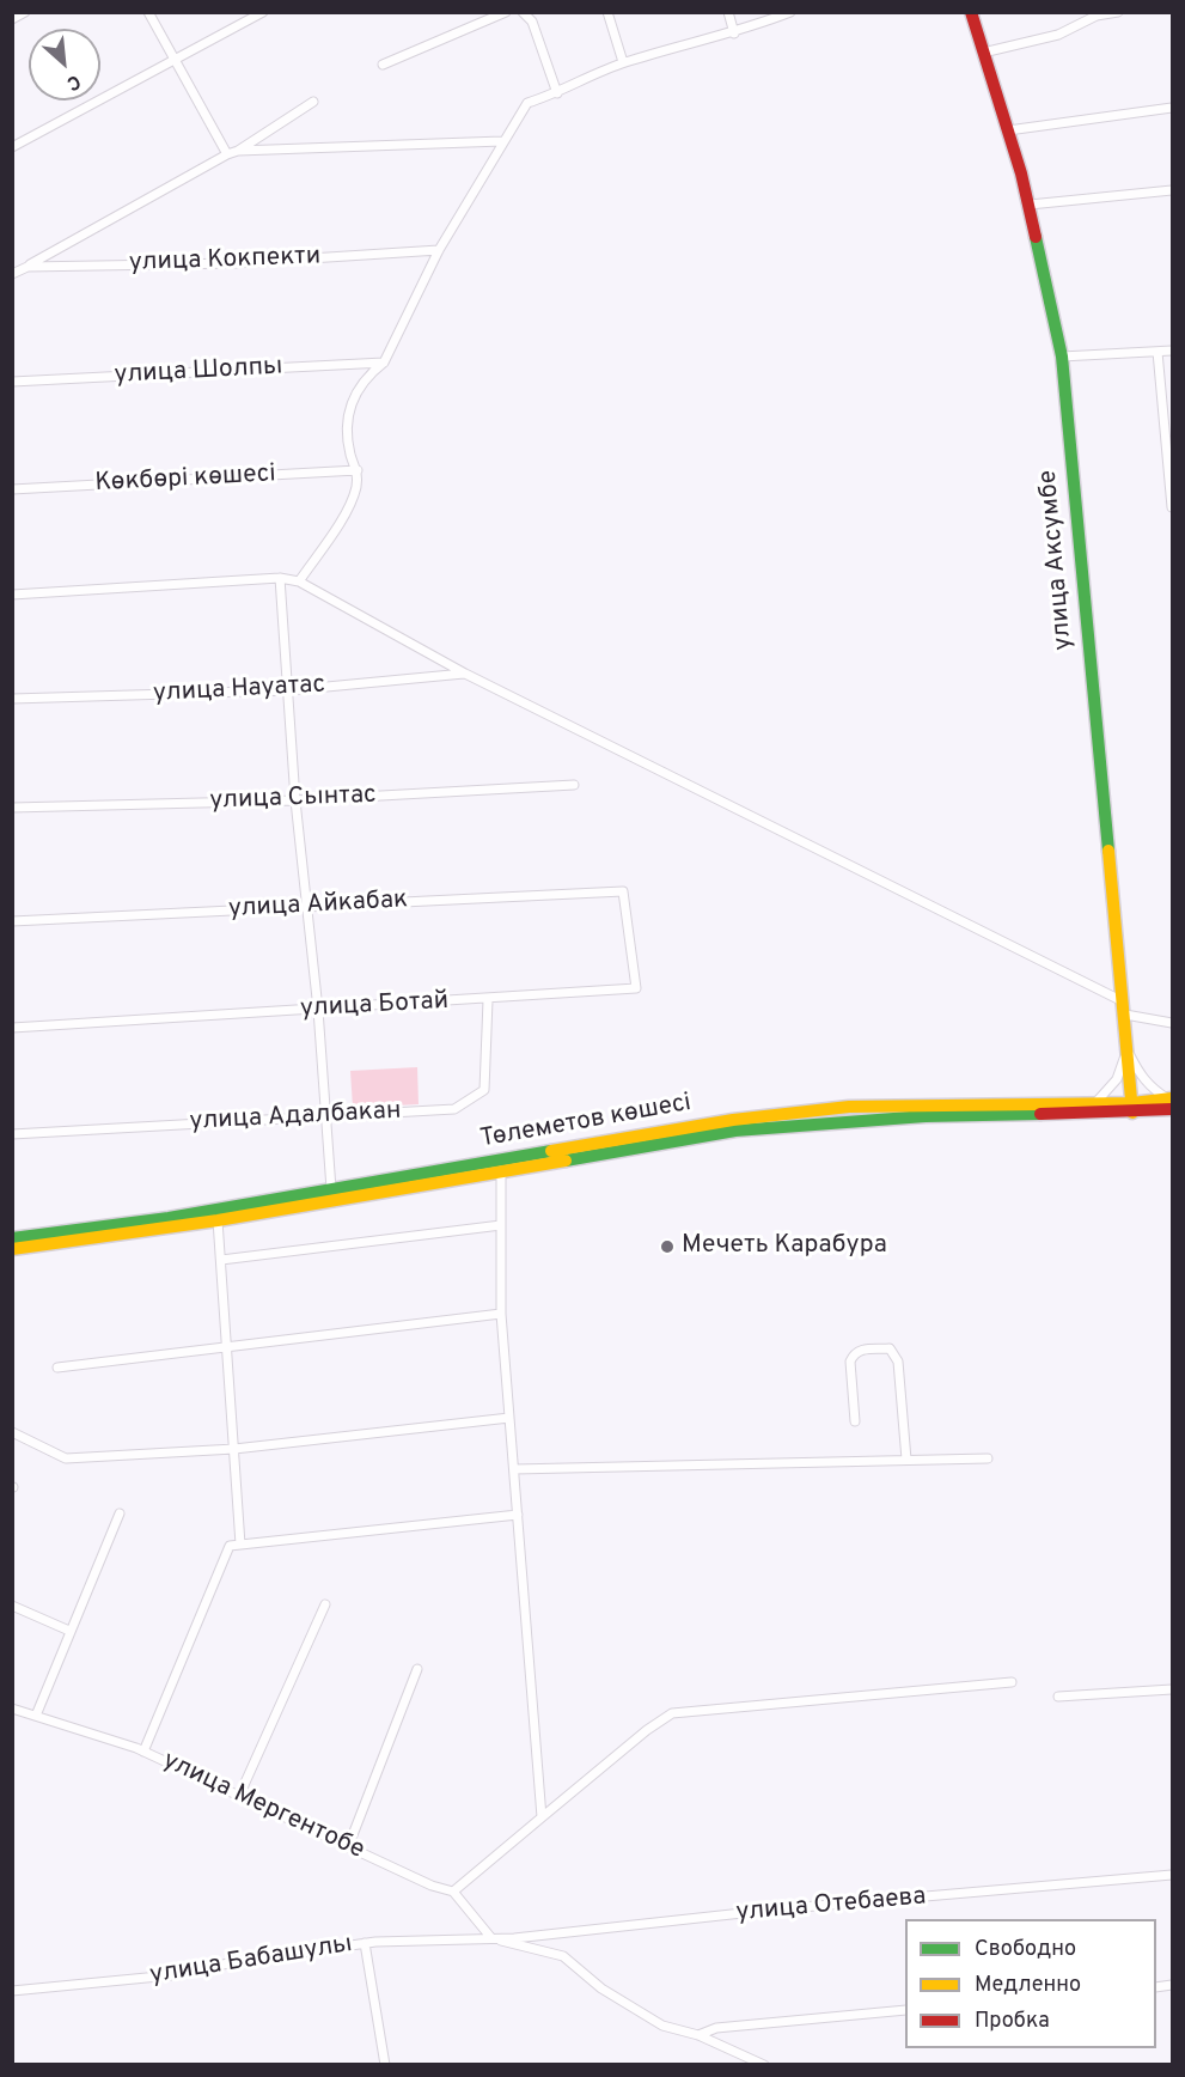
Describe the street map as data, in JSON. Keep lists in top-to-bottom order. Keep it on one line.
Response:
{"streets":{"main road":["улица Аксумбе","Төлеметов көшесі"],"street":["улица Кокпекти","улица Шолпы","Көкбөрі көшесі","улица Науатас","улица Сынтас","улица Айкабак","улица Ботай","улица Адалбакан","улица Мергентобе","улица Отебаева","улица Бабашулы"]},"crossings":[["улица Аксумбе","Төлеметов көшесі"],["улица Айкабак","улица Ботай"],["улица Ботай","улица Адалбакан"],["улица Отебаева","улица Бабашулы"]],"places":["Мечеть Карабура"],"legend":["Свободно","Медленно","Пробка"],"north":"bottom right"}
